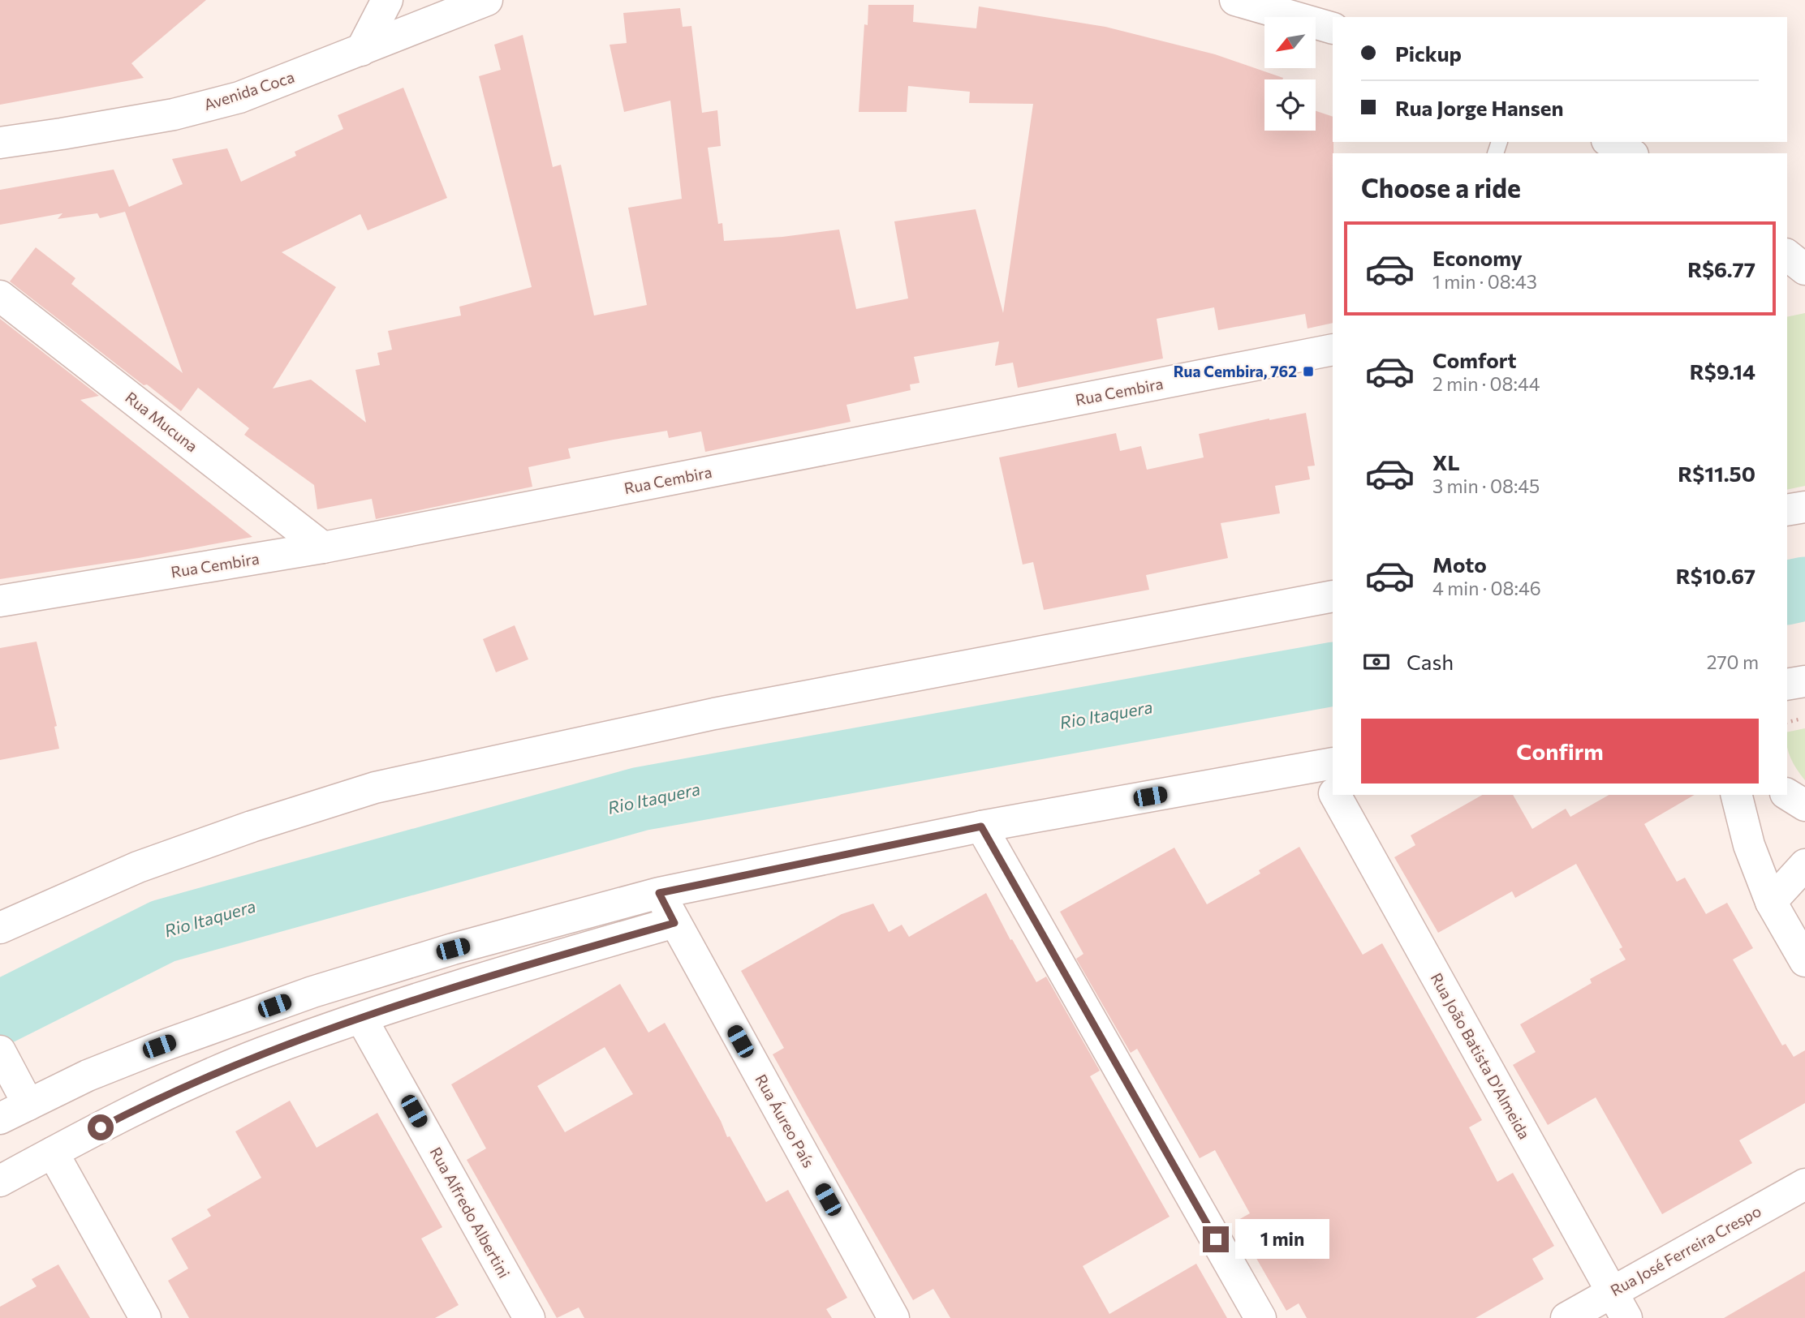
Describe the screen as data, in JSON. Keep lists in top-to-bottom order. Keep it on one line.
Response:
{"streets":{"street":["Avenida Coca","Rua Cembira","Rua Mucuna","Rua João Batista D'Almeida","Rua Áureo País","Rua Alfredo Albertini","Rua José Ferreira Crespo"]},"crossings":[["Rua Cembira","Rua Mucuna"],["Rua João Batista D'Almeida","Rua José Ferreira Crespo"]],"water":["Rio Itaquera"],"places":{"transit":["Rua Cembira, 762"]},"north":"bottom left","page":{"banner":["Pickup","Rua Jorge Hansen"],"heading":"Choose a ride","list":[{"name":"Economy","note":"1 min · 08:43","value":"R$6.77"},{"name":"Comfort","note":"2 min · 08:44","value":"R$9.14"},{"name":"XL","note":"3 min · 08:45","value":"R$11.50"},{"name":"Moto","note":"4 min · 08:46","value":"R$10.67"}],"pay":["Cash","270 m"],"buttons":"Confirm","bubble":"1 min"}}
